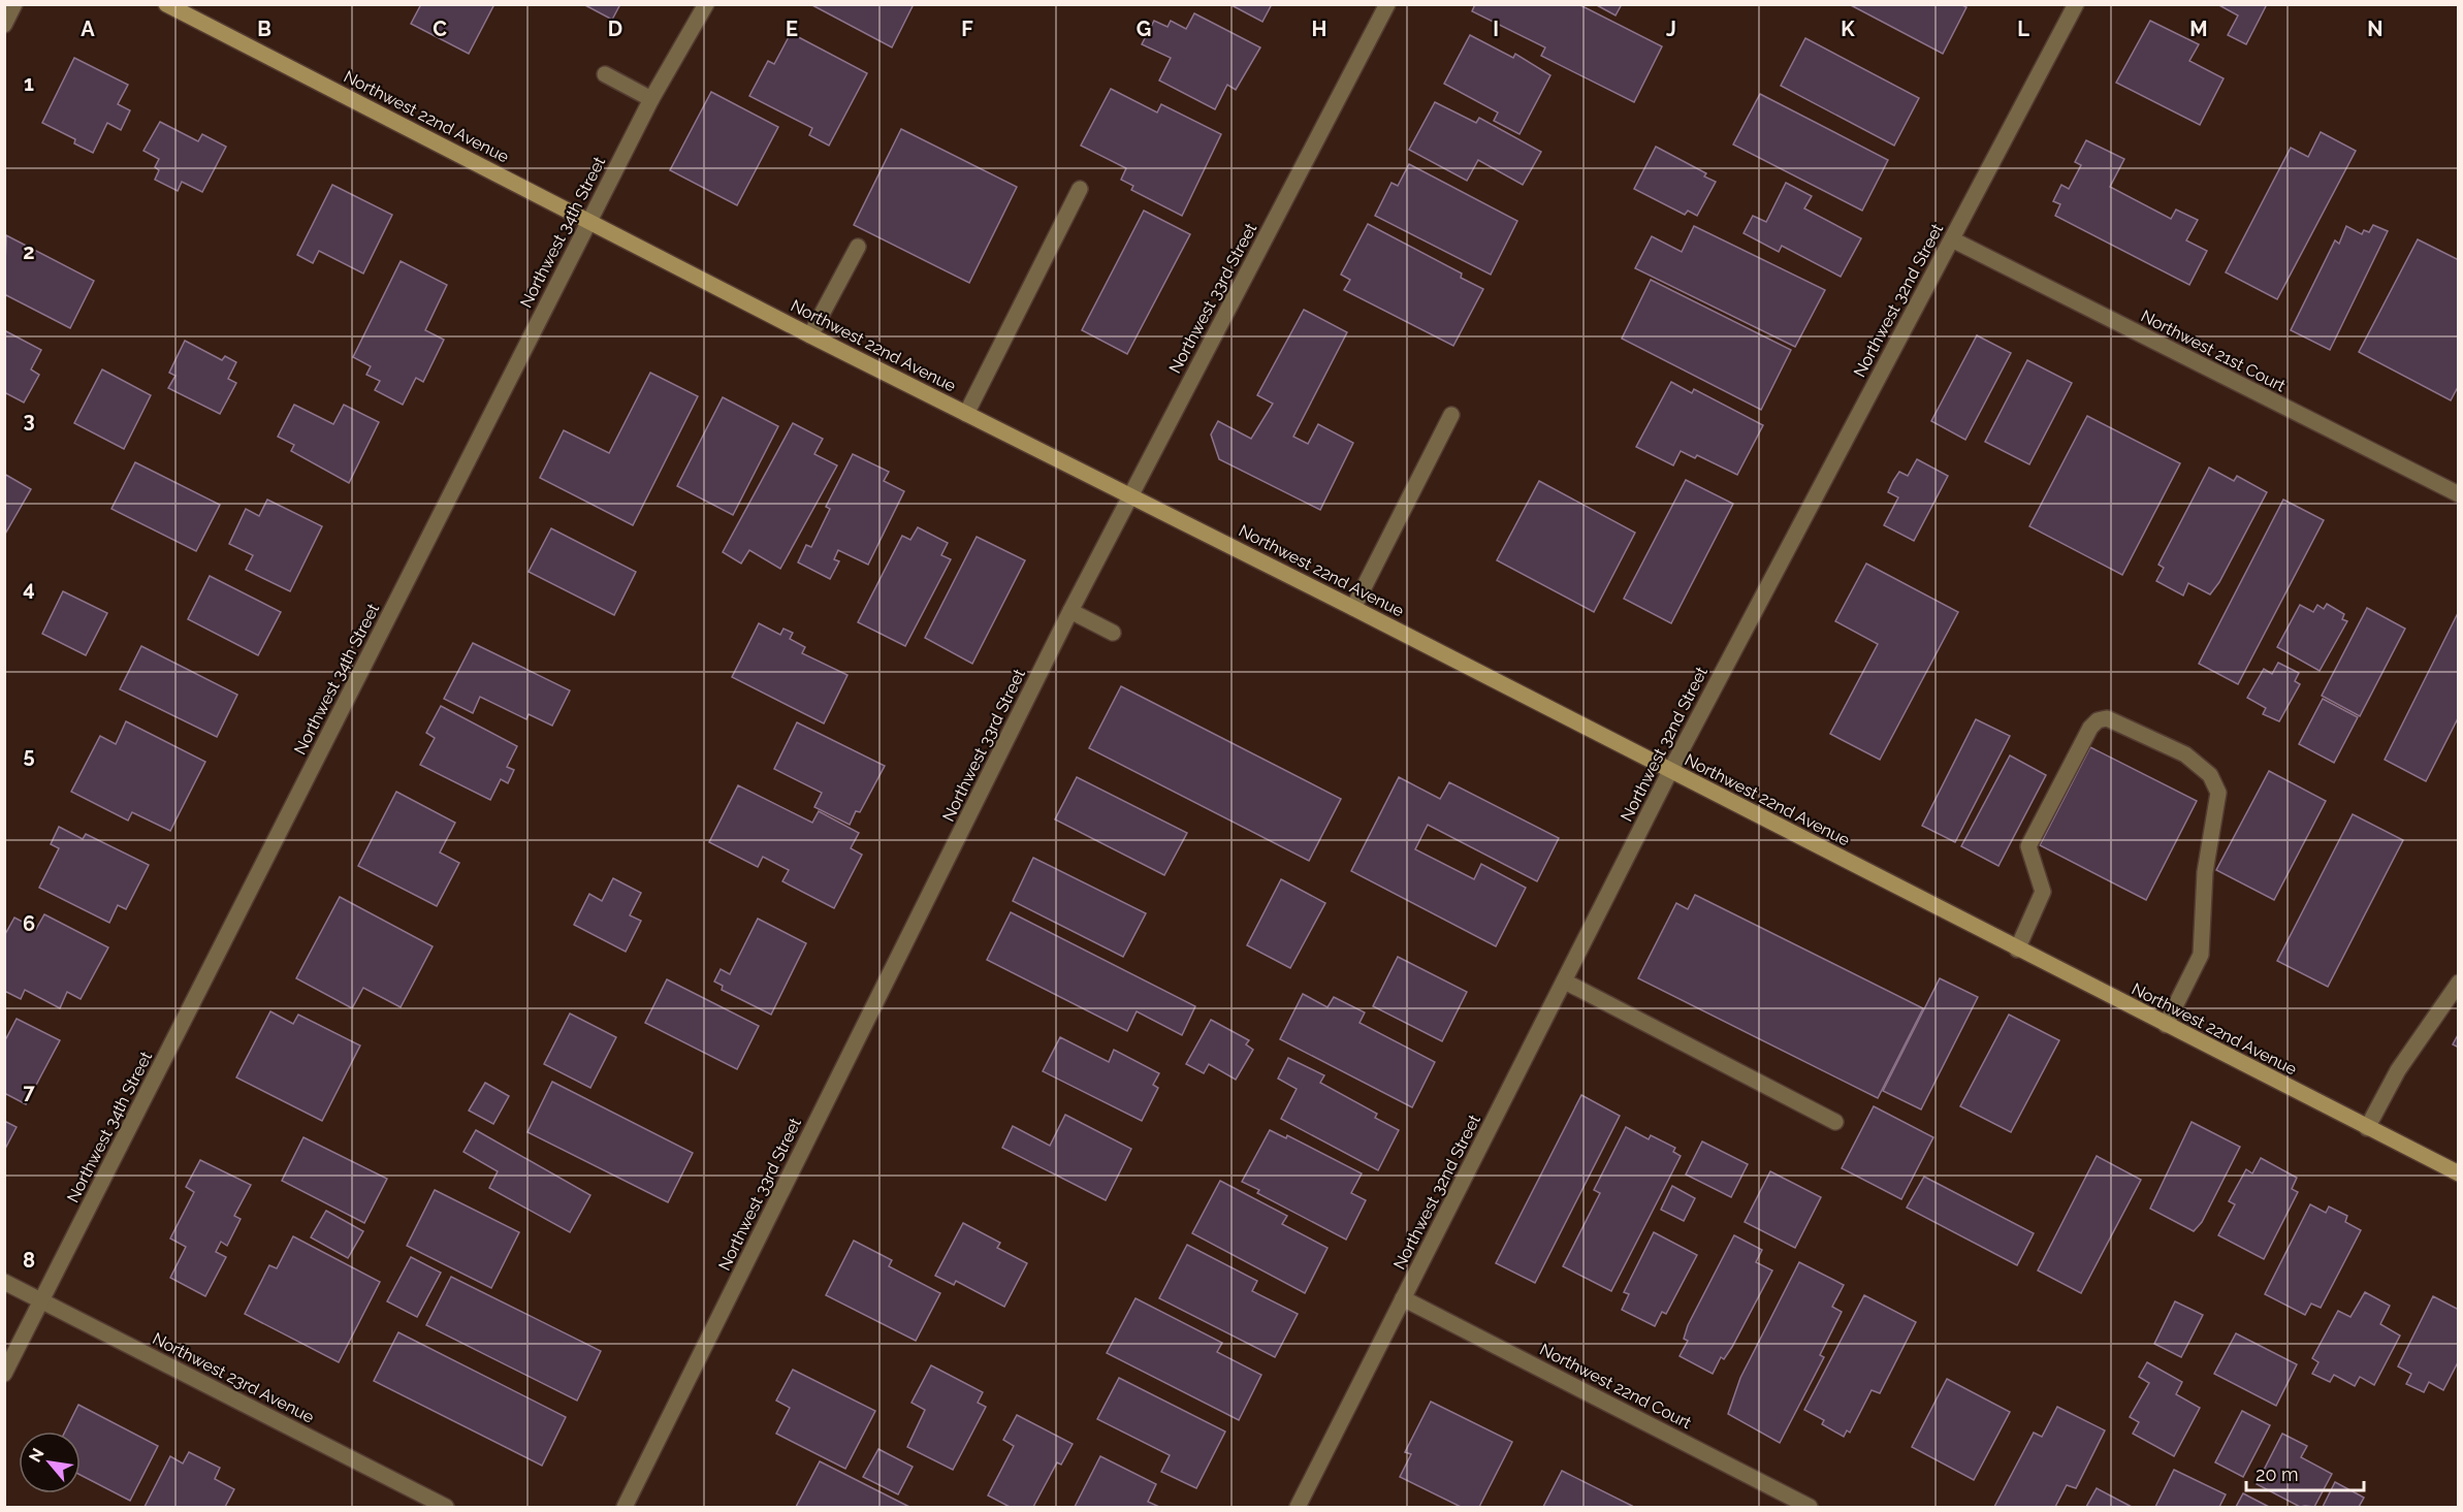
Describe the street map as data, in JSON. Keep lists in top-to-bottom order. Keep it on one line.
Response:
{"streets":{"main road":["Northwest 22nd Avenue"],"street":["Northwest 34th Street","Northwest 33rd Street","Northwest 32nd Street","Northwest 21st Court","Northwest 23rd Avenue","Northwest 22nd Court"]},"crossings":[["Northwest 22nd Avenue","Northwest 34th Street"],["Northwest 22nd Avenue","Northwest 33rd Street"],["Northwest 22nd Avenue","Northwest 32nd Street"],["Northwest 34th Street","Northwest 23rd Avenue"],["Northwest 32nd Street","Northwest 21st Court"],["Northwest 32nd Street","Northwest 22nd Court"]],"scale_bar":"20 m","north":"top left","grid":{"columns":["A","B","C","D","E","F","G","H","I","J","K","L","M","N"],"rows":["1","2","3","4","5","6","7","8"]}}
